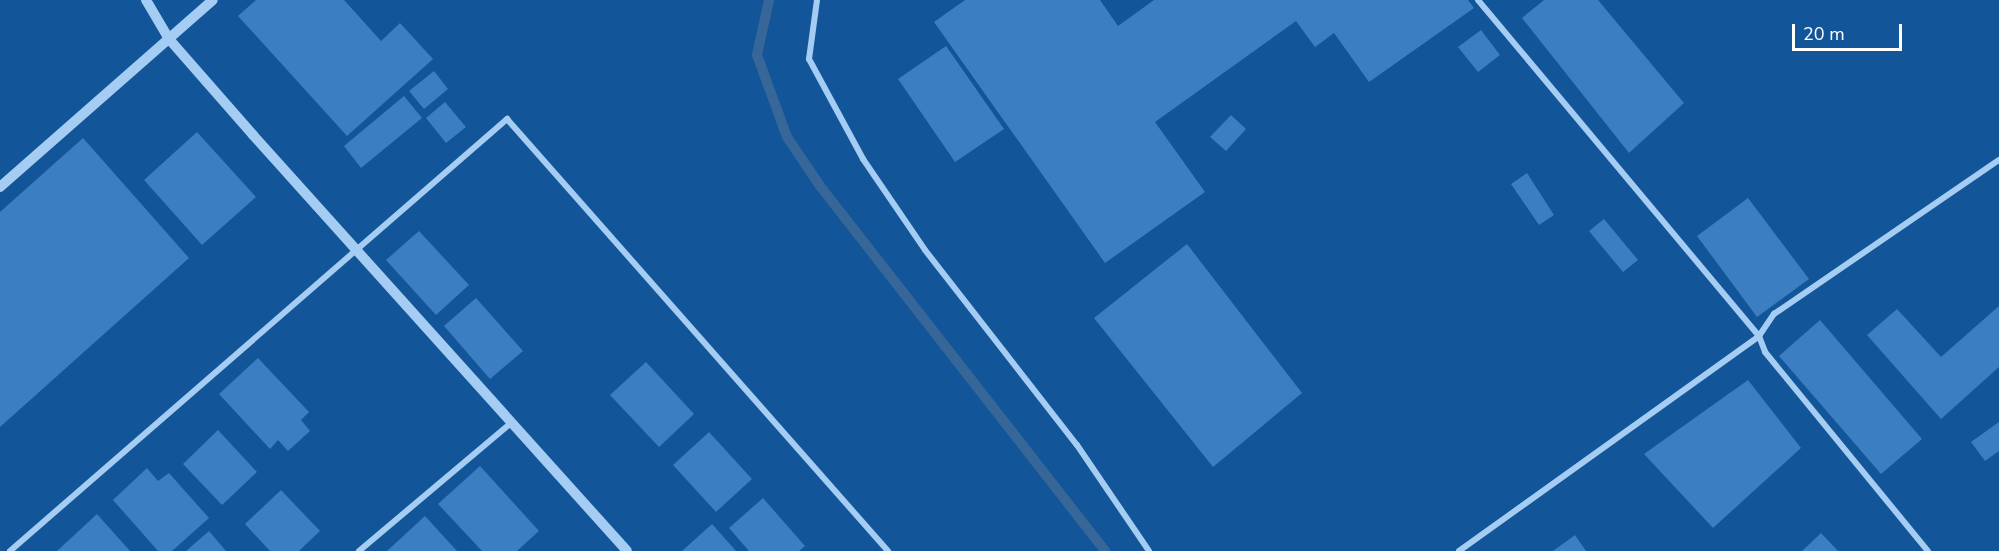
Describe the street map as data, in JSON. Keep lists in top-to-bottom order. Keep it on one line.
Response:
{"scale_bar":"20 m"}
